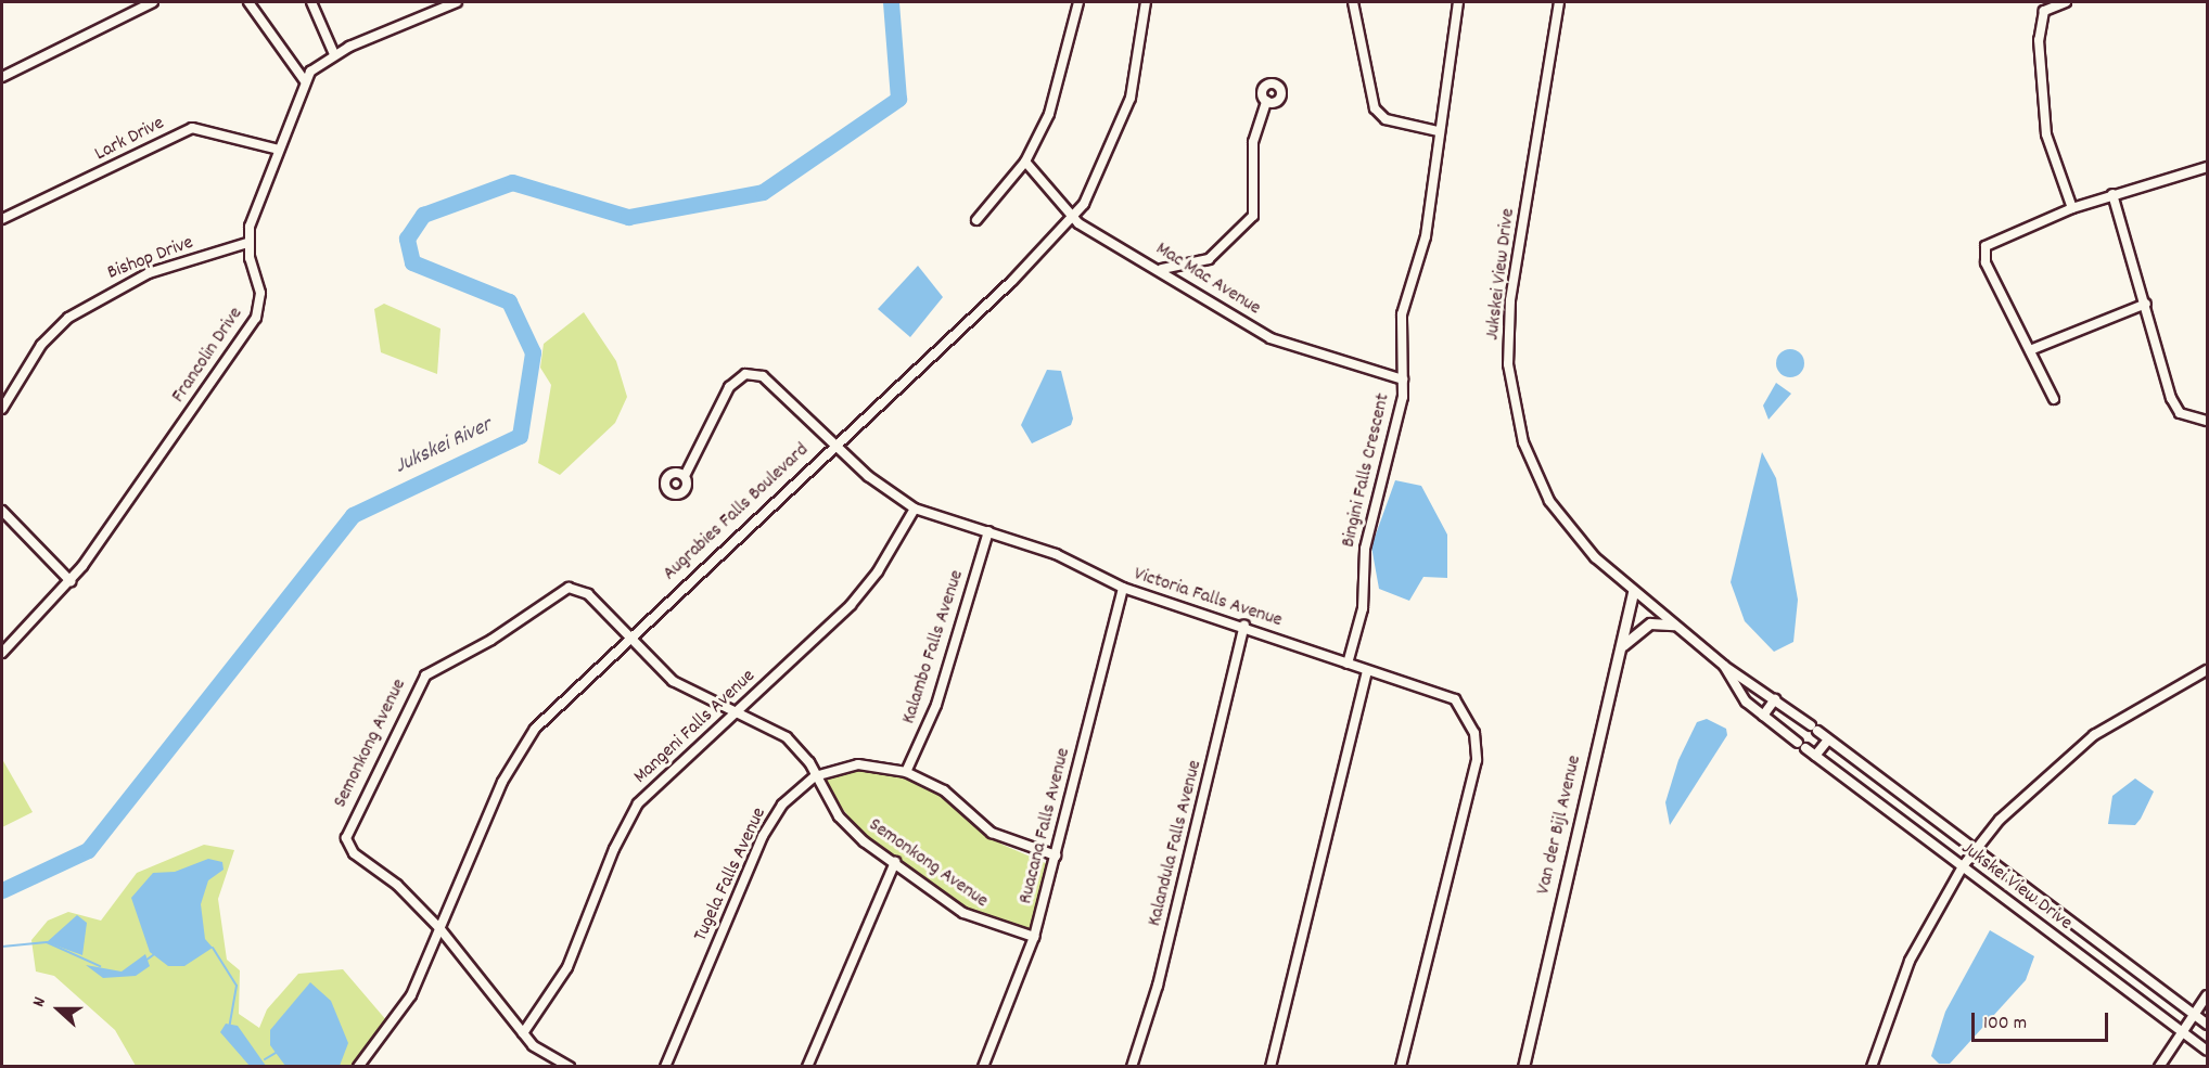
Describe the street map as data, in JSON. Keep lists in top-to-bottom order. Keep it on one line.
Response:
{"streets":{"street":["Lark Drive","Bishop Drive","Jukskei View Drive","Mac Mac Avenue","Francolin Drive","Bingini Falls Crescent","Augrabies Falls Boulevard","Victoria Falls Avenue","Kalambo Falls Avenue","Mangeni Falls Avenue","Semonkong Avenue","Van der Bijl Avenue","Ruacana Falls Avenue","Kalandula Falls Avenue","Tugela Falls Avenue"]},"crossings":[["Bishop Drive","Francolin Drive"],["Jukskei View Drive","Van der Bijl Avenue"],["Mac Mac Avenue","Bingini Falls Crescent"],["Mac Mac Avenue","Augrabies Falls Boulevard"],["Bingini Falls Crescent","Victoria Falls Avenue"],["Augrabies Falls Boulevard","Victoria Falls Avenue"],["Augrabies Falls Boulevard","Semonkong Avenue"],["Victoria Falls Avenue","Kalambo Falls Avenue"],["Victoria Falls Avenue","Mangeni Falls Avenue"],["Victoria Falls Avenue","Ruacana Falls Avenue"],["Victoria Falls Avenue","Kalandula Falls Avenue"],["Kalambo Falls Avenue","Tugela Falls Avenue"],["Mangeni Falls Avenue","Semonkong Avenue"],["Semonkong Avenue","Ruacana Falls Avenue"],["Semonkong Avenue","Tugela Falls Avenue"],["Ruacana Falls Avenue","Tugela Falls Avenue"]],"water":["Jukskei River"],"scale_bar":"100 m","north":"left"}
